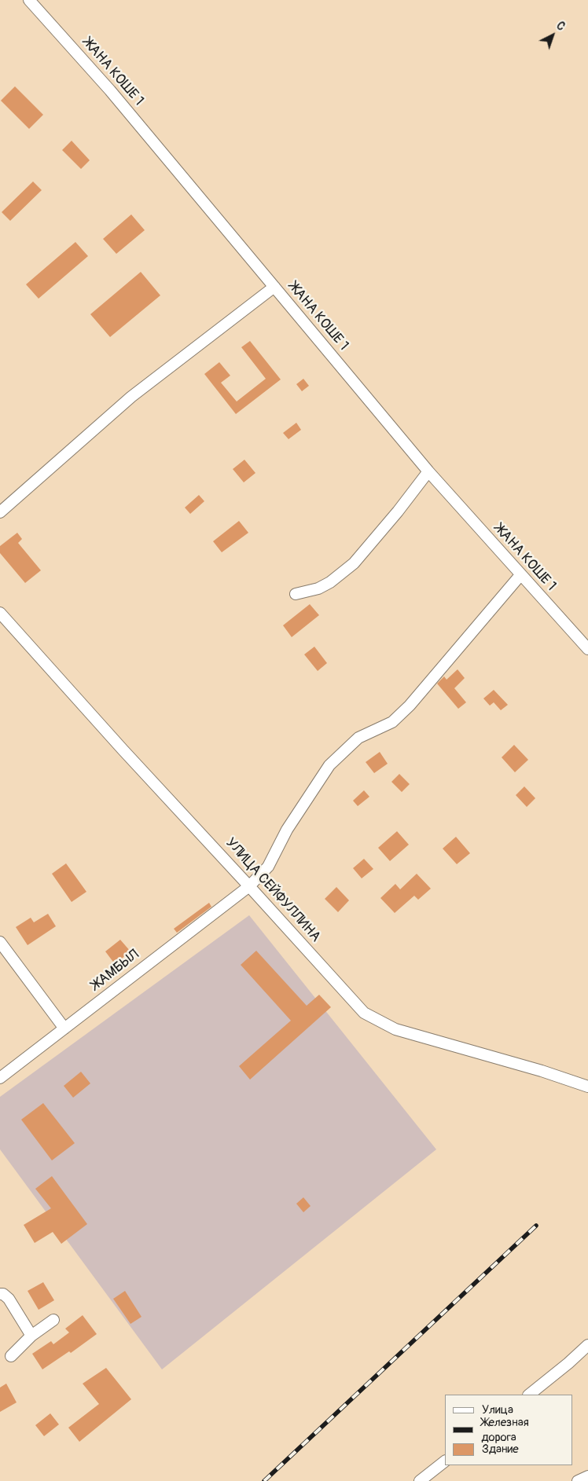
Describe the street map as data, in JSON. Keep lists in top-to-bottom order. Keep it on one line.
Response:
{"streets":{"street":["ЖАНА КОШЕ 1","УЛИЦА СЕЙФУЛЛИНА","ЖАМБЫЛ"]},"crossings":[["ЖАНА КОШЕ 1","ЖАМБЫЛ"],["УЛИЦА СЕЙФУЛЛИНА","ЖАМБЫЛ"]],"legend":["Улица","Железная дорога","Здание"],"north":"top right"}
